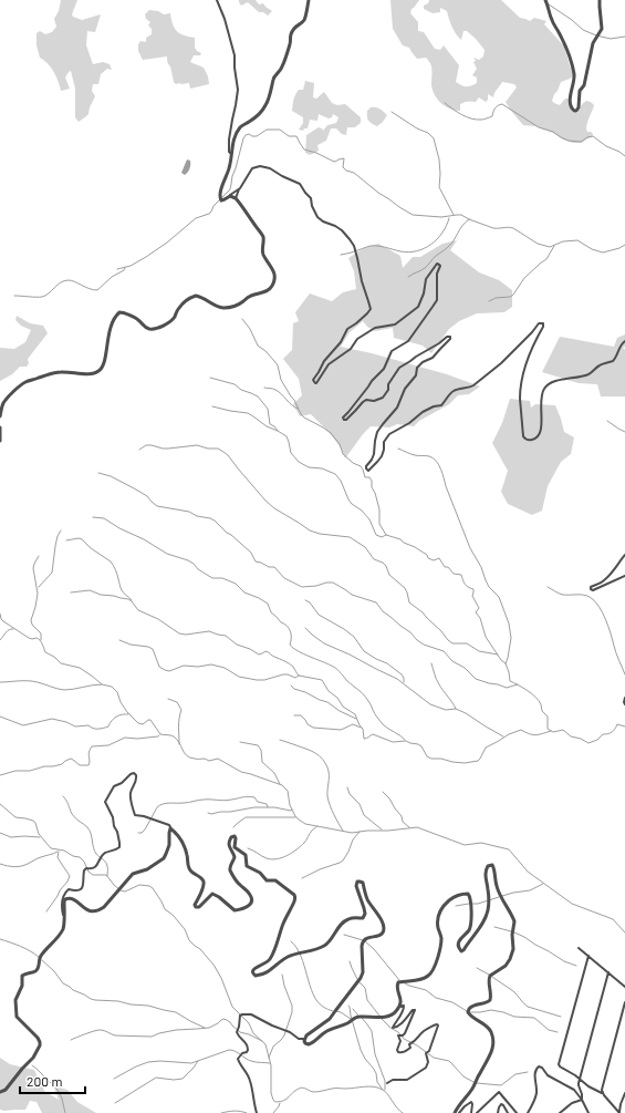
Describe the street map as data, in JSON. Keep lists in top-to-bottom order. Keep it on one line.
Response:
{"scale_bar":"200 m"}
